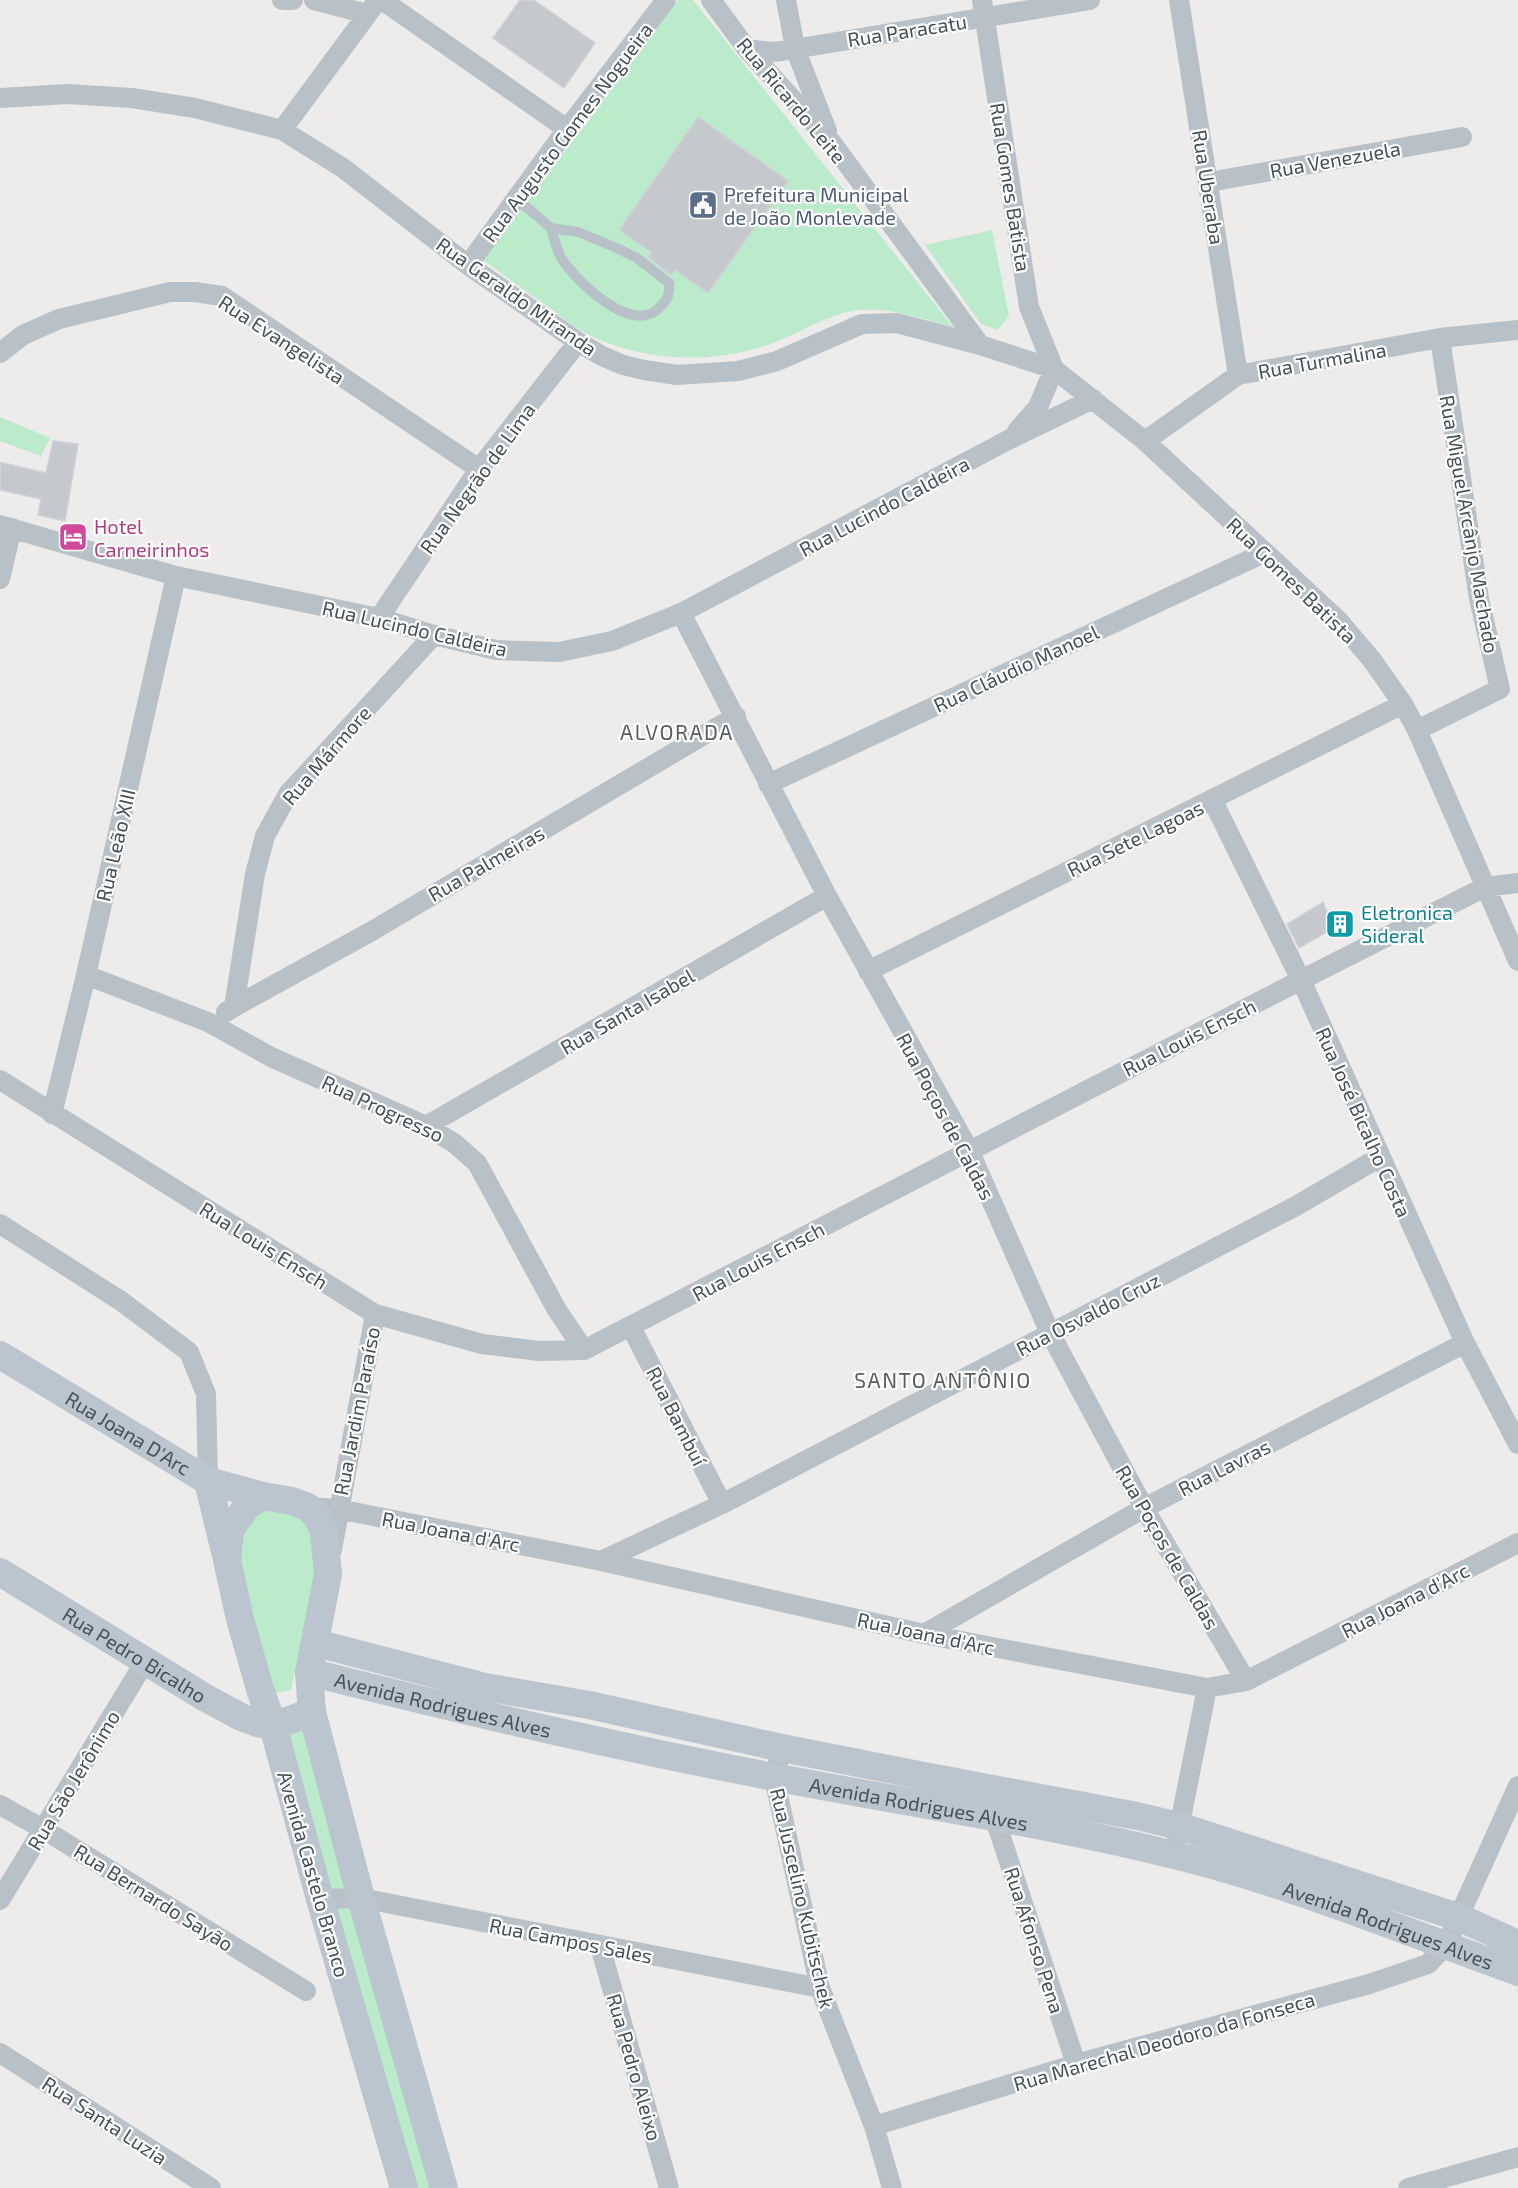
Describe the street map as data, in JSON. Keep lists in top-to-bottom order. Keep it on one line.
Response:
{"streets":{"street":["Rua Paracatu","Rua Ricardo Leite","Rua Augusto Gomes Nogueira","Rua Venezuela","Rua Gomes Batista","Rua Uberaba","Rua Geraldo Miranda","Rua Evangelista","Rua Turmalina","Rua Negrão de Lima","Rua Lucindo Caldeira","Rua Miguel Arcânjo Machado","Rua Cláudio Manoel","Rua Mármore","Rua Sete Lagoas","Rua Leão XIII","Rua Palmeiras","Rua Santa Isabel","Rua Louis Ensch","Rua Progresso","Rua Poços de Caldas","Rua José Bicalho Costa","Rua Osvaldo Cruz","Rua Jardim Paraíso","Rua Bambuí","Rua Joana D'Arc","Rua Lavras","Rua Joana d'Arc","Rua Pedro Bicalho","Avenida Rodrigues Alves","Rua São Jerônimo","Avenida Castelo Branco","Rua Bernardo Sayão","Rua Juscelino Kubitschek","Rua Campos Sales","Rua Afonso Pena","Rua Marechal Deodoro da Fonseca","Rua Pedro Aleixo","Rua Santa Luzia"]},"crossings":[["Rua Paracatu","Rua Ricardo Leite"],["Rua Paracatu","Rua Gomes Batista"],["Rua Ricardo Leite","Rua Geraldo Miranda"],["Rua Augusto Gomes Nogueira","Rua Geraldo Miranda"],["Rua Venezuela","Rua Uberaba"],["Rua Gomes Batista","Rua Geraldo Miranda"],["Rua Gomes Batista","Rua Turmalina"],["Rua Gomes Batista","Rua Lucindo Caldeira"],["Rua Gomes Batista","Rua Miguel Arcânjo Machado"],["Rua Gomes Batista","Rua Cláudio Manoel"],["Rua Gomes Batista","Rua Sete Lagoas"],["Rua Gomes Batista","Rua Louis Ensch"],["Rua Uberaba","Rua Turmalina"],["Rua Geraldo Miranda","Rua Negrão de Lima"],["Rua Geraldo Miranda","Rua Lucindo Caldeira"],["Rua Evangelista","Rua Negrão de Lima"],["Rua Turmalina","Rua Miguel Arcânjo Machado"],["Rua Negrão de Lima","Rua Lucindo Caldeira"],["Rua Lucindo Caldeira","Rua Mármore"],["Rua Lucindo Caldeira","Rua Leão XIII"],["Rua Lucindo Caldeira","Rua Poços de Caldas"],["Rua Cláudio Manoel","Rua Poços de Caldas"],["Rua Mármore","Rua Palmeiras"],["Rua Sete Lagoas","Rua Poços de Caldas"],["Rua Sete Lagoas","Rua José Bicalho Costa"],["Rua Leão XIII","Rua Louis Ensch"],["Rua Leão XIII","Rua Progresso"],["Rua Palmeiras","Rua Poços de Caldas"],["Rua Santa Isabel","Rua Progresso"],["Rua Santa Isabel","Rua Poços de Caldas"],["Rua Louis Ensch","Rua Progresso"],["Rua Louis Ensch","Rua Poços de Caldas"],["Rua Louis Ensch","Rua José Bicalho Costa"],["Rua Louis Ensch","Rua Jardim Paraíso"],["Rua Louis Ensch","Rua Bambuí"],["Rua Poços de Caldas","Rua Osvaldo Cruz"],["Rua Poços de Caldas","Rua Lavras"],["Rua Poços de Caldas","Rua Joana d'Arc"],["Rua José Bicalho Costa","Rua Osvaldo Cruz"],["Rua José Bicalho Costa","Rua Lavras"],["Rua Osvaldo Cruz","Rua Bambuí"],["Rua Osvaldo Cruz","Rua Joana d'Arc"],["Rua Jardim Paraíso","Rua Joana d'Arc"],["Rua Jardim Paraíso","Avenida Castelo Branco"],["Rua Joana D'Arc","Avenida Castelo Branco"],["Rua Lavras","Rua Joana d'Arc"],["Rua Joana d'Arc","Avenida Castelo Branco"],["Rua Pedro Bicalho","Rua São Jerônimo"],["Rua Pedro Bicalho","Avenida Castelo Branco"],["Avenida Rodrigues Alves","Avenida Castelo Branco"],["Avenida Rodrigues Alves","Rua Juscelino Kubitschek"],["Avenida Rodrigues Alves","Rua Afonso Pena"],["Avenida Rodrigues Alves","Rua Marechal Deodoro da Fonseca"],["Rua São Jerônimo","Rua Bernardo Sayão"],["Avenida Castelo Branco","Rua Campos Sales"],["Rua Juscelino Kubitschek","Rua Campos Sales"],["Rua Juscelino Kubitschek","Rua Marechal Deodoro da Fonseca"],["Rua Campos Sales","Rua Pedro Aleixo"],["Rua Afonso Pena","Rua Marechal Deodoro da Fonseca"]],"districts":["ALVORADA","SANTO ANTÔNIO"],"places":{"public building":["Prefeitura Municipal de João Monlevade"],"hotel":["Hotel Carneirinhos"],"building":["Eletronica Sideral"]}}
